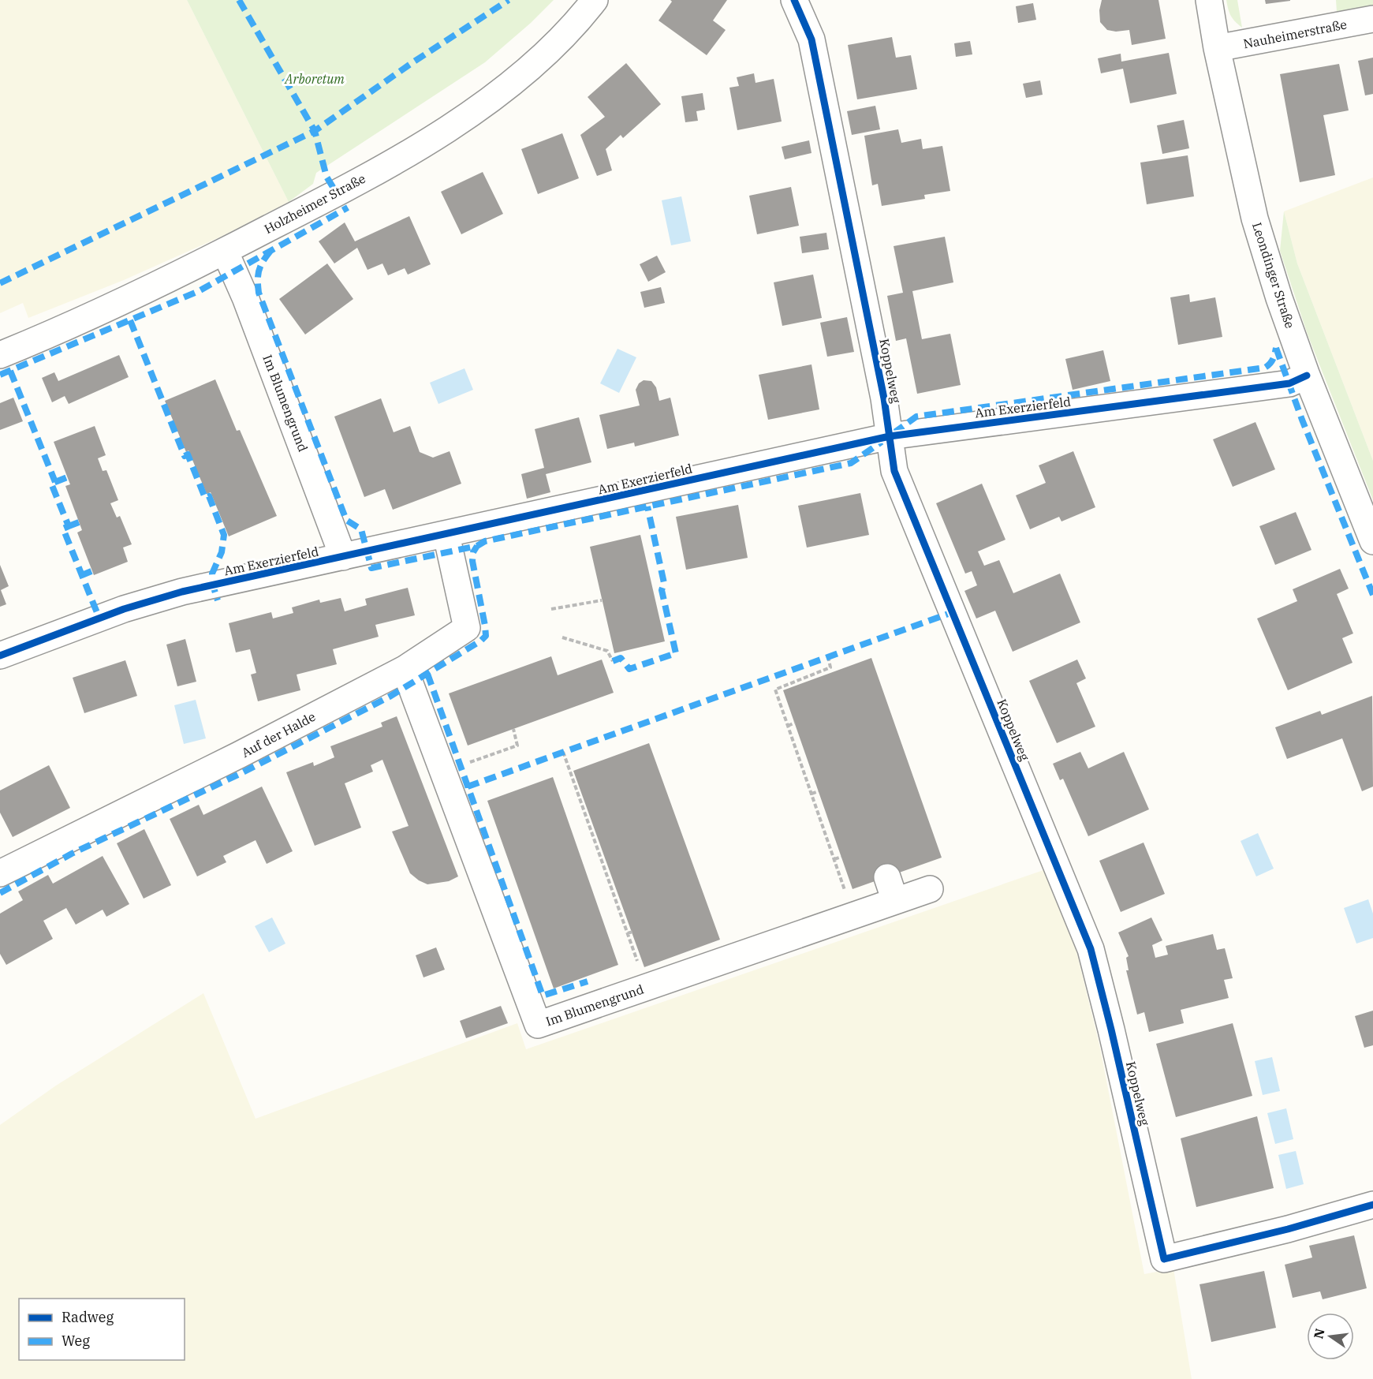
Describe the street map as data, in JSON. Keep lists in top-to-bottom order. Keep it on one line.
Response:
{"streets":{"street":["Nauheimerstraße","Holzheimer Straße","Leondinger Straße","Koppelweg","Im Blumengrund","Am Exerzierfeld","Auf der Halde"]},"crossings":[["Nauheimerstraße","Leondinger Straße"],["Holzheimer Straße","Im Blumengrund"],["Leondinger Straße","Am Exerzierfeld"],["Koppelweg","Am Exerzierfeld"],["Im Blumengrund","Am Exerzierfeld"],["Im Blumengrund","Auf der Halde"],["Am Exerzierfeld","Auf der Halde"]],"parks":["Arboretum"],"legend":["Radweg","Weg"],"north":"left"}
